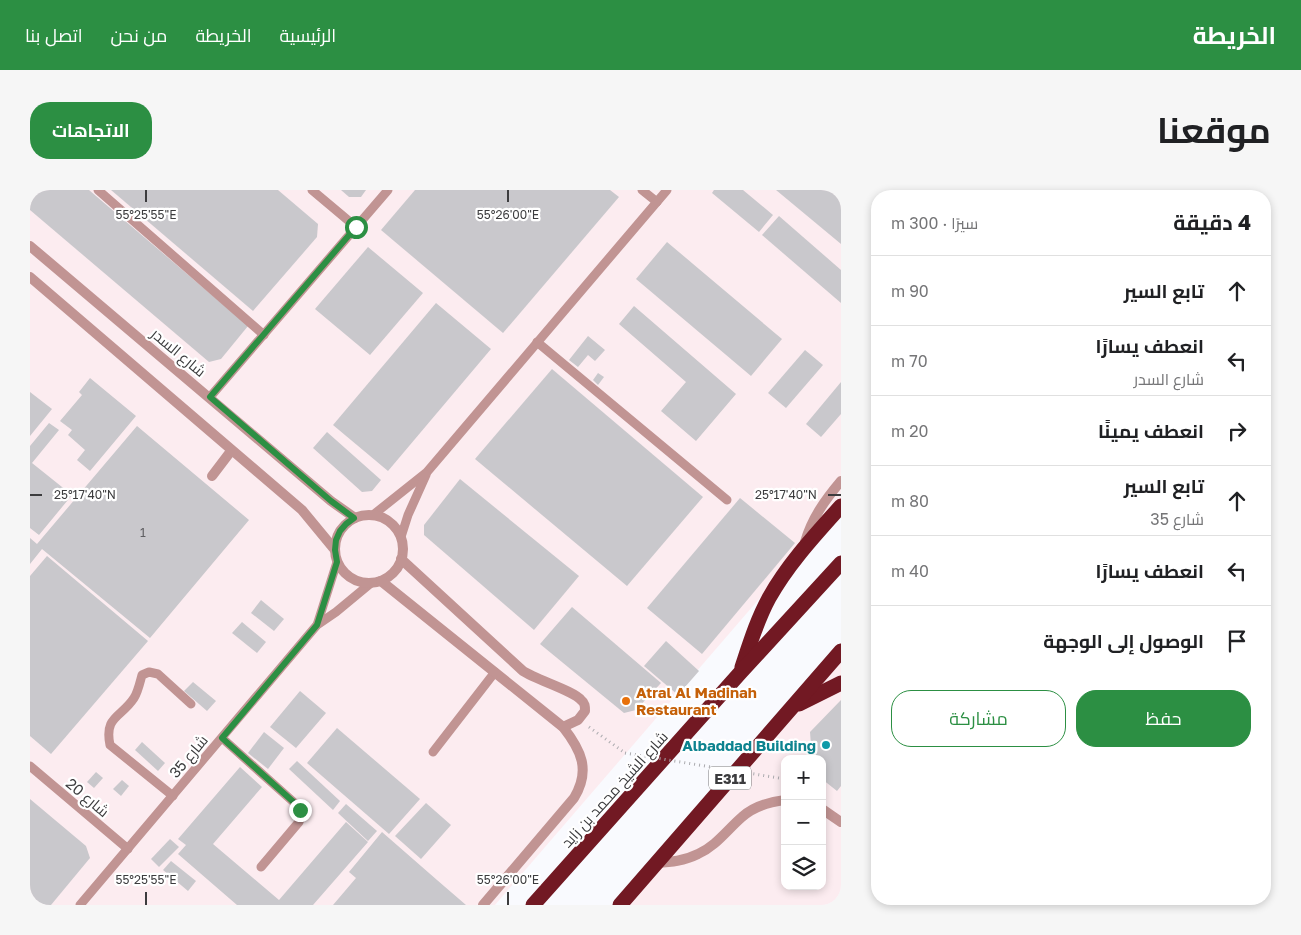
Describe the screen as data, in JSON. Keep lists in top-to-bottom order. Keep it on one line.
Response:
{"streets":{"highway":["E311","شارع الشيخ محمد بن زايد"],"street":["شارع السدر"],"lane":["شارع 35","شارع 20"]},"crossings":[["شارع السدر","شارع 35"],["شارع 35","شارع 20"]],"places":["Atral Al Madinah Restaurant","Albaddad Building"],"house_numbers":["1"],"page":{"header":"الخريطة","nav":["الرئيسية","الخريطة","من نحن","اتصل بنا"],"title":"موقعنا","buttons":["الاتجاهات",["حفظ","مشاركة"]],"heading":["4 دقيقة","سيرًا · 300 m"],"list":[["تابع السير","90 m"],["انعطف يسارًا","شارع السدر","70 m"],["انعطف يمينًا","20 m"],["تابع السير","شارع 35","80 m"],["انعطف يسارًا","40 m"],"الوصول إلى الوجهة"],"map_buttons":["+","−"]},"coordinates":["55°25'55\"E","55°26'00\"E","25°17'40\"N"]}
